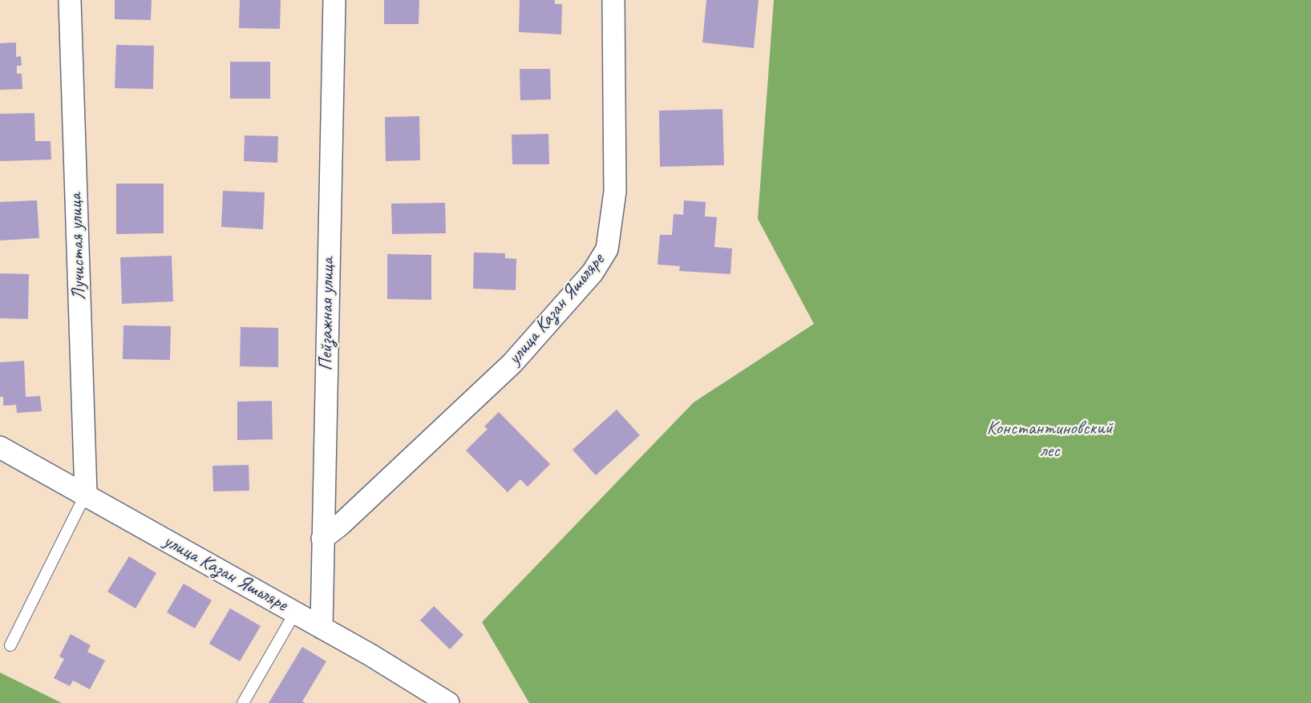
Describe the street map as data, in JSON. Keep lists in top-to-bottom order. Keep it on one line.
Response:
{"streets":{"street":["Лучистая улица","улица Казан Яшьляре","Пейзажная улица"]},"crossings":[["Лучистая улица","улица Казан Яшьляре"],["улица Казан Яшьляре","Пейзажная улица"]],"parks":["Константиновский лес"]}
